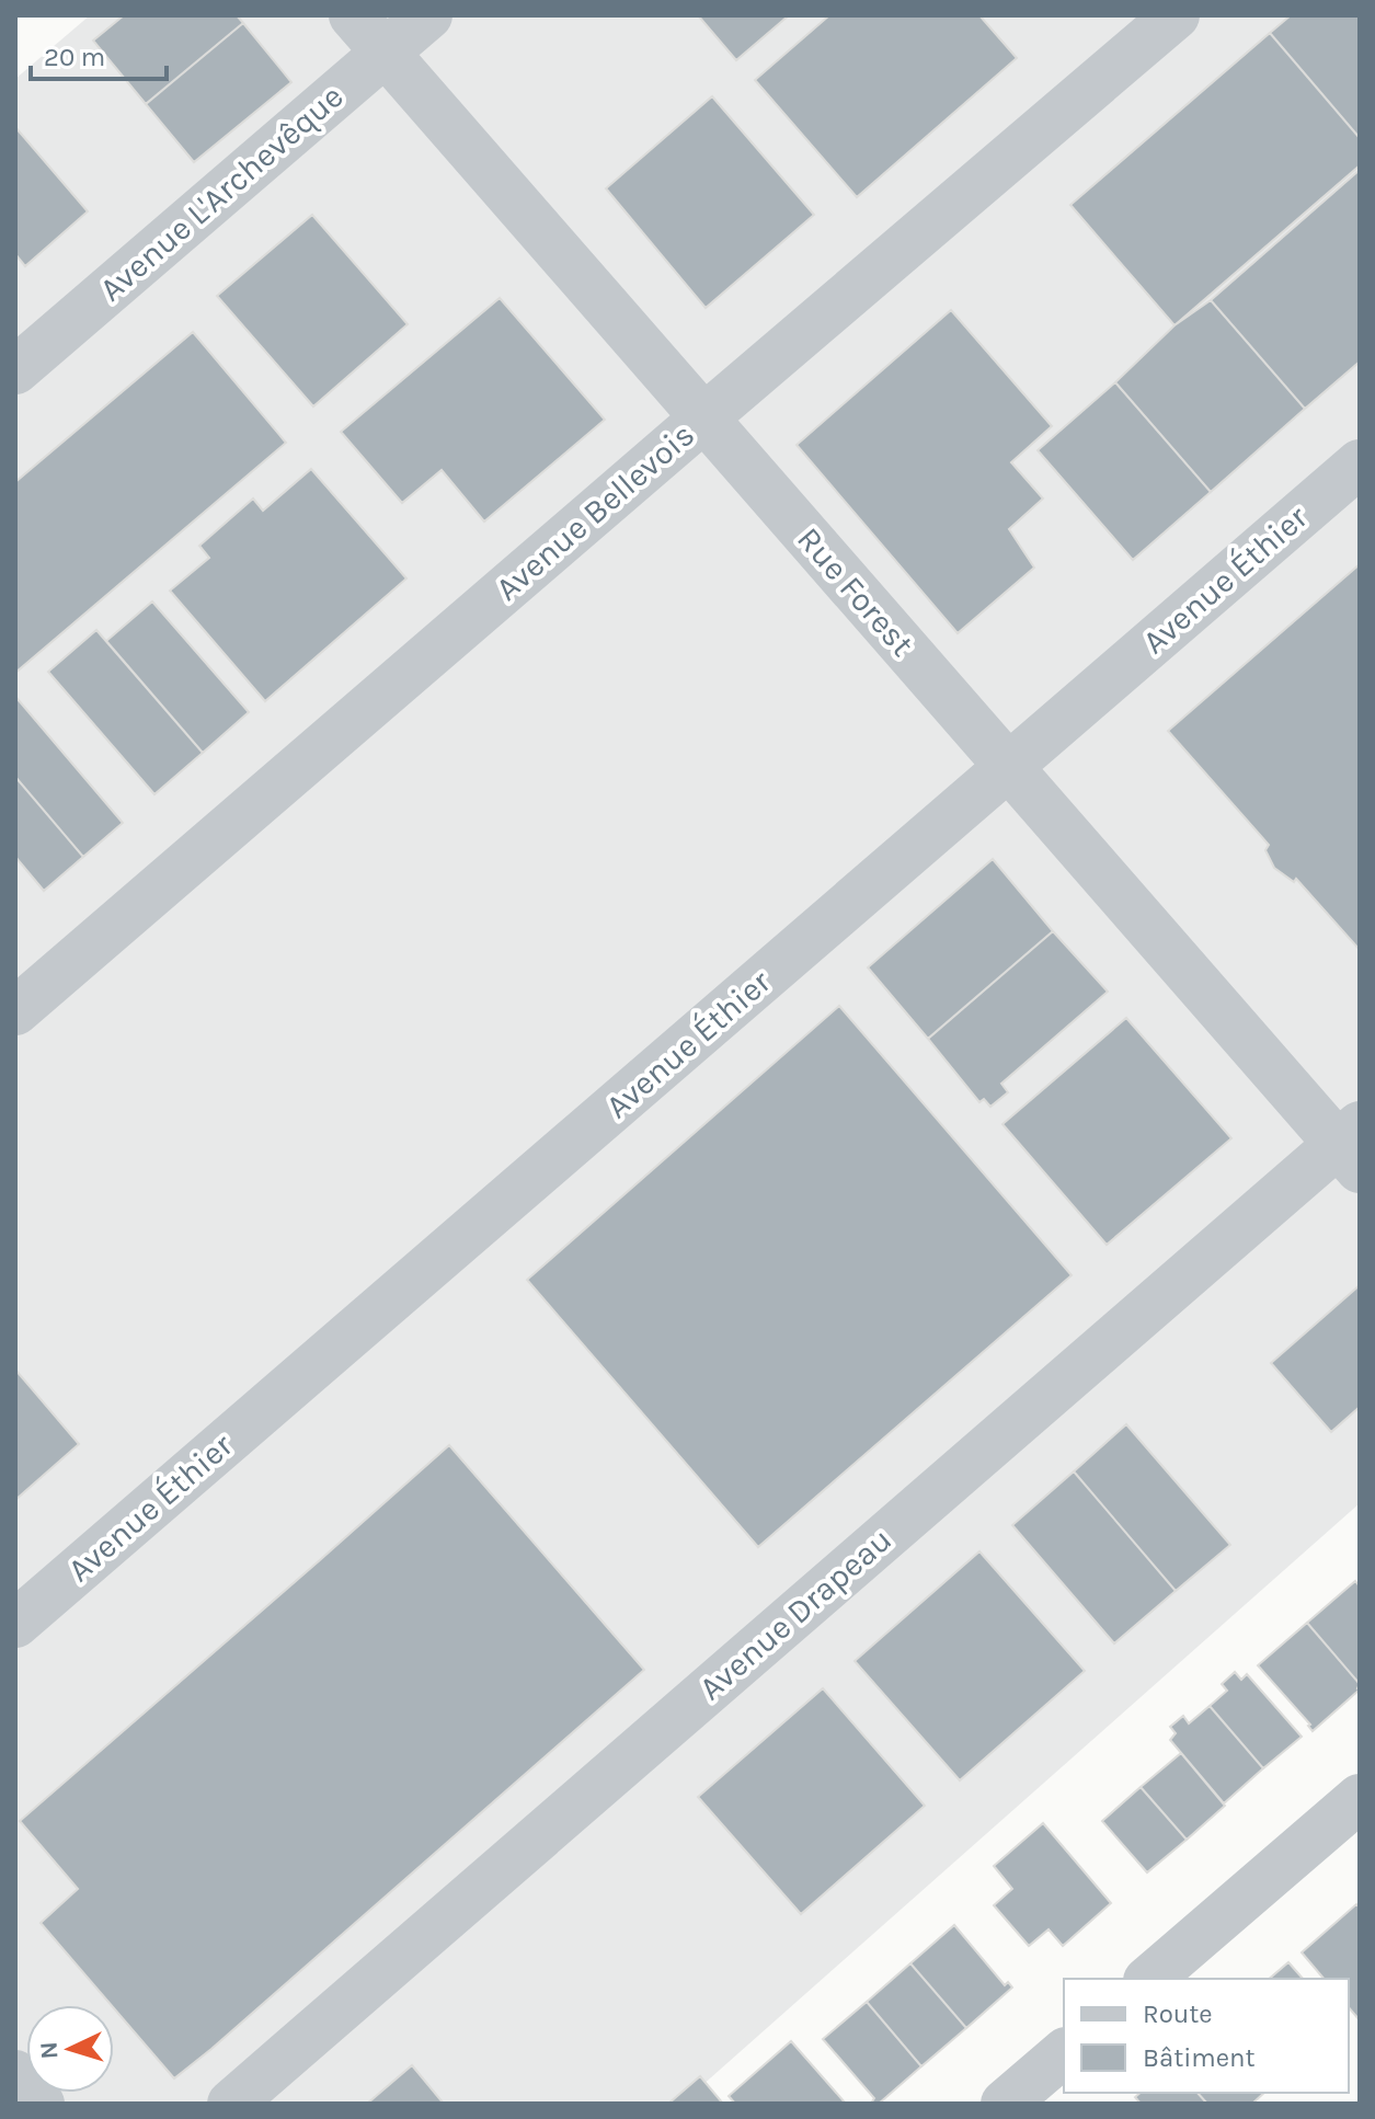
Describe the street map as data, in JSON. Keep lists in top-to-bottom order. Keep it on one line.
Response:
{"streets":{"street":["Avenue L'Archevêque","Avenue Bellevois","Avenue Éthier","Rue Forest","Avenue Drapeau"]},"crossings":[["Avenue L'Archevêque","Rue Forest"],["Avenue Bellevois","Rue Forest"],["Avenue Éthier","Rue Forest"],["Rue Forest","Avenue Drapeau"]],"legend":["Route","Bâtiment"],"scale_bar":"20 m","north":"left"}
